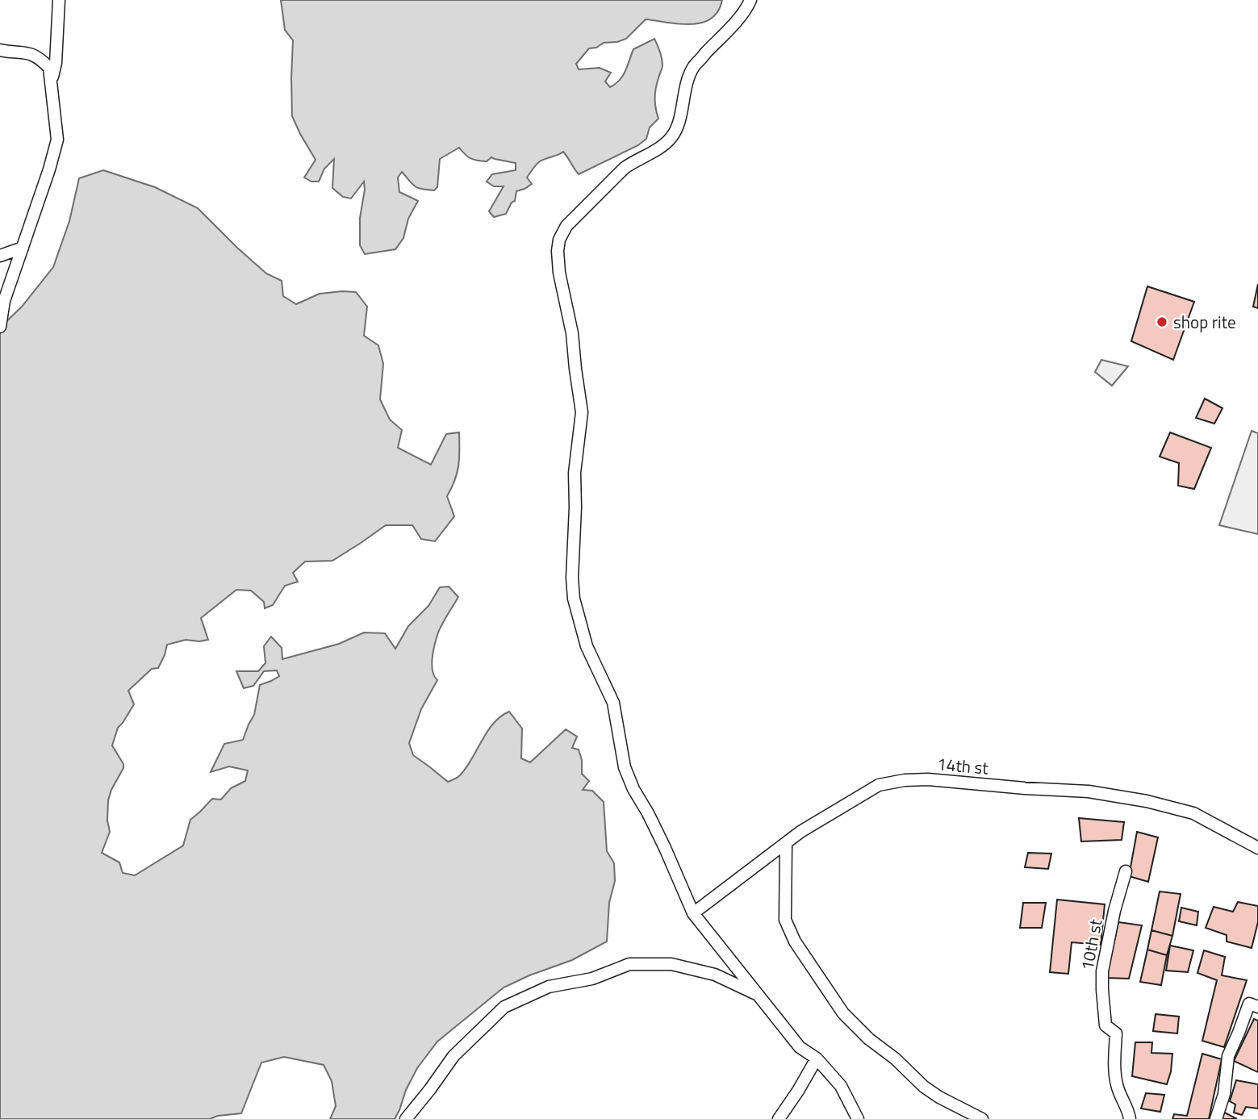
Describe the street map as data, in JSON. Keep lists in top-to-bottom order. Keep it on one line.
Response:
{"streets":{"street":["14th st","10th st"]},"places":["shop rite"]}
